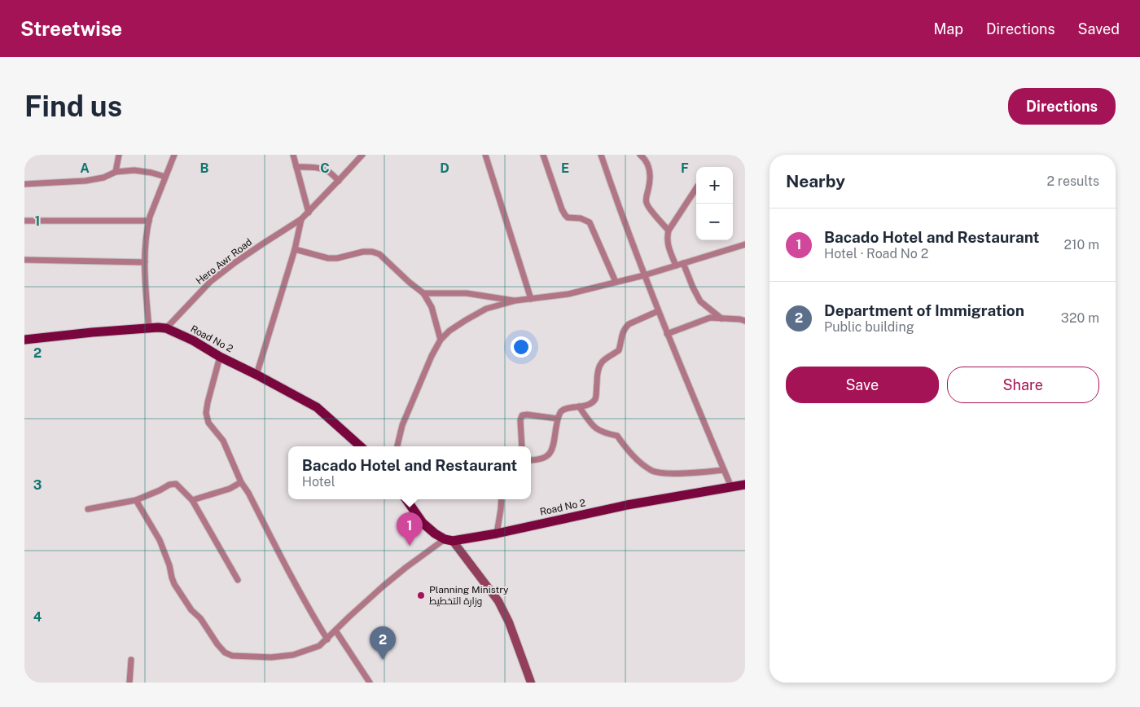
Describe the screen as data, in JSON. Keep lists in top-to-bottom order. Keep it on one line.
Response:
{"streets":{"main road":["Road No 2"],"street":["Hero Awr Road"]},"crossings":[["Hero Awr Road","Road No 2"]],"places":["Planning Ministry وزارة التخطيط"],"page":{"header":"Streetwise","nav":["Map","Directions","Saved"],"buttons":["Directions",["Save","Share"]],"title":"Find us","heading":["Nearby","2 results"],"map_buttons":["+","−"],"list":[{"mark":"1","name":"Bacado Hotel and Restaurant","note":"Hotel · Road No 2","value":"210 m"},{"mark":"2","name":"Department of Immigration","note":"Public building","value":"320 m"}],"popup":["Bacado Hotel and Restaurant","Hotel"],"pins":["1","2"]},"grid":{"columns":["A","B","C","D","E","F"],"rows":["1","2","3","4"]}}
